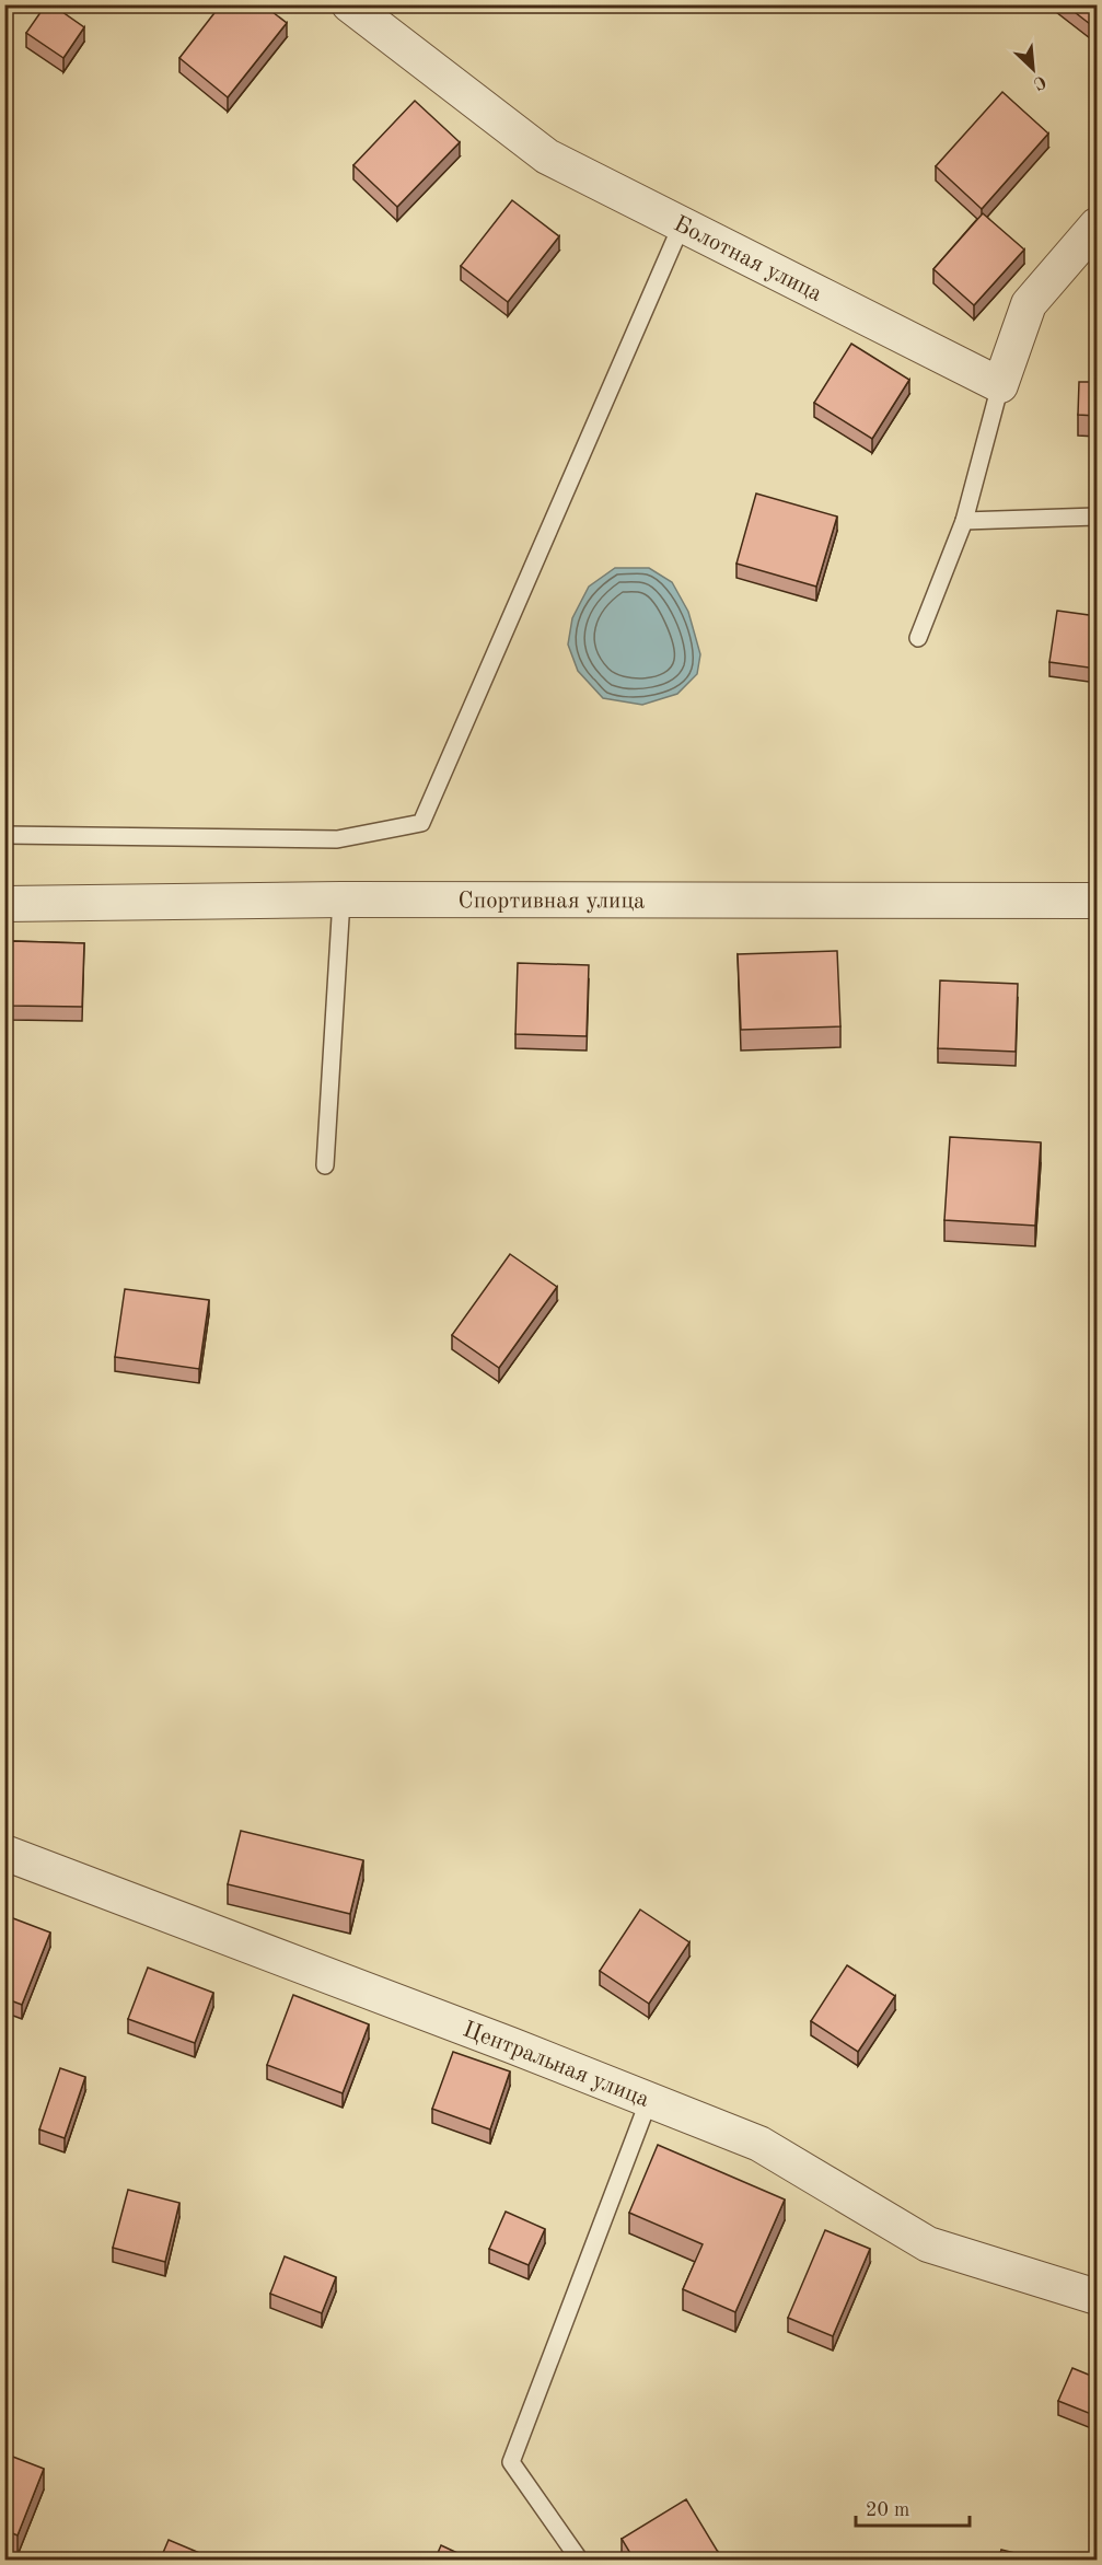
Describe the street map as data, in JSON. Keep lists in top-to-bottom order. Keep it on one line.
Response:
{"streets":{"street":["Болотная улица","Спортивная улица","Центральная улица"]},"scale_bar":"20 m","north":"bottom right"}
